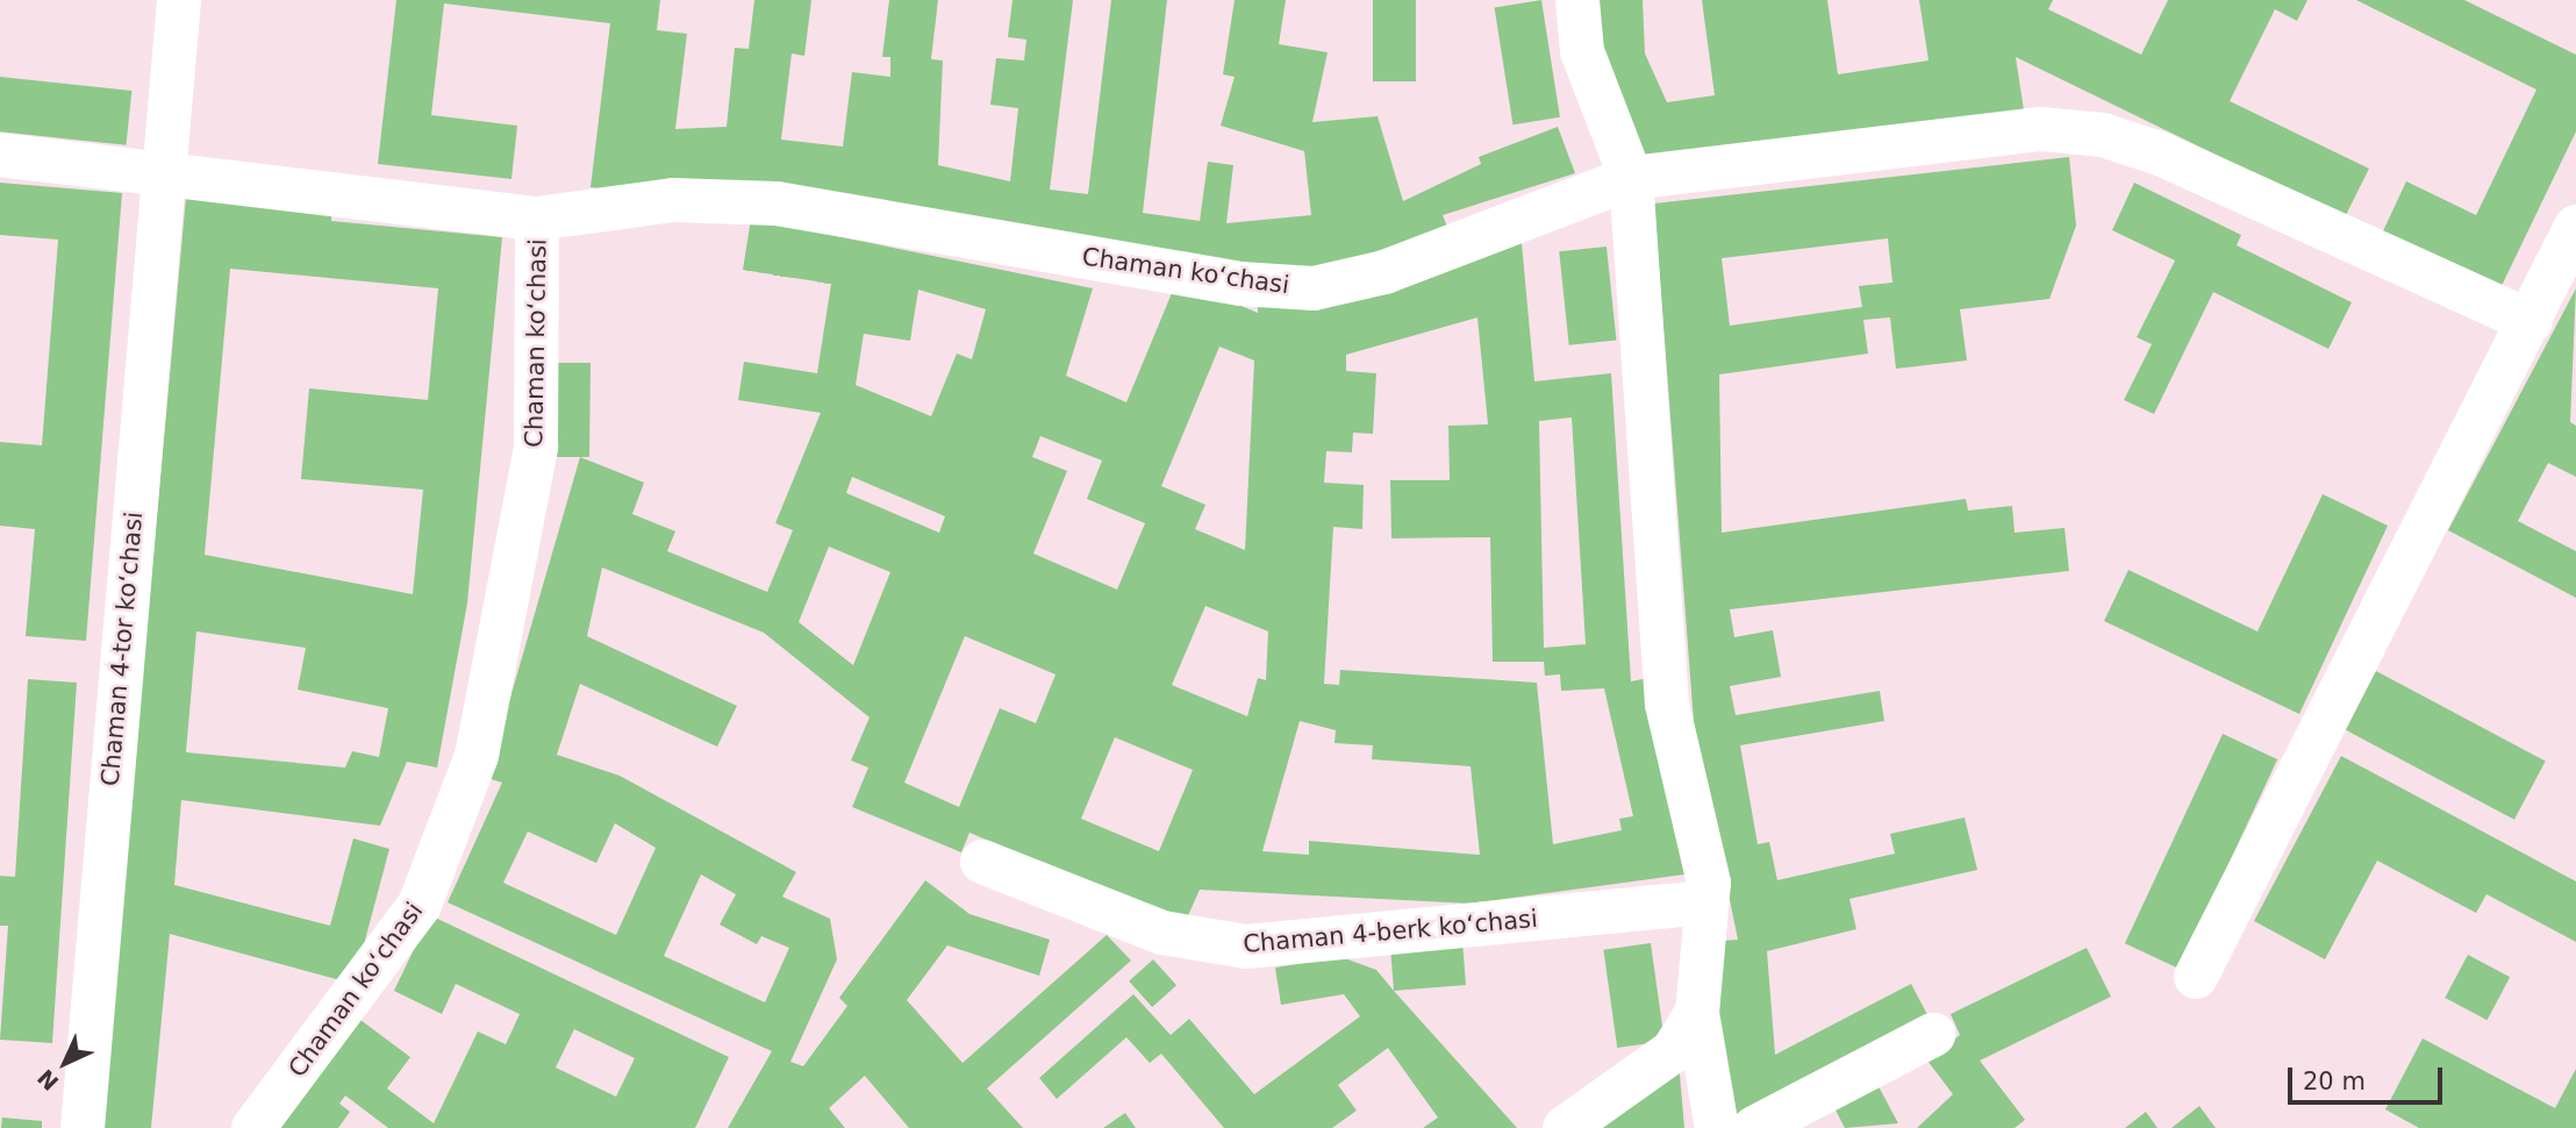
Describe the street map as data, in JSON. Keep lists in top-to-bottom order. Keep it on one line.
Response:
{"streets":{"street":["Chaman koʻchasi","Chaman 4-tor koʻchasi","Chaman 4-berk koʻchasi"]},"scale_bar":"20 m","north":"bottom left"}
